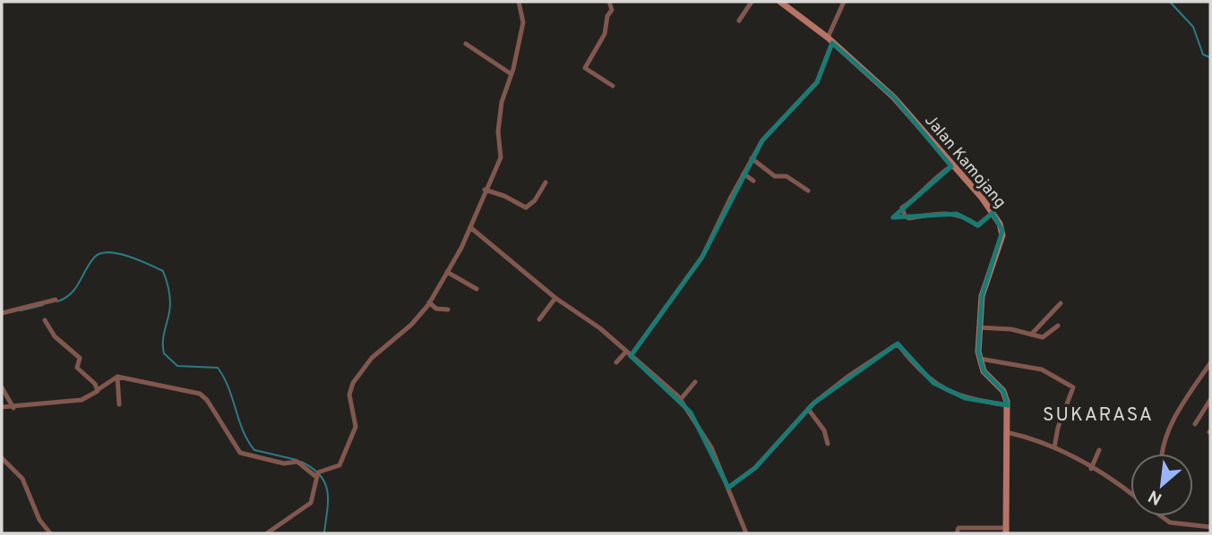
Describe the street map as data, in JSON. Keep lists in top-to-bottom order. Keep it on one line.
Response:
{"streets":{"main road":["Jalan Kamojang"]},"districts":["SUKARASA"],"north":"bottom left"}
